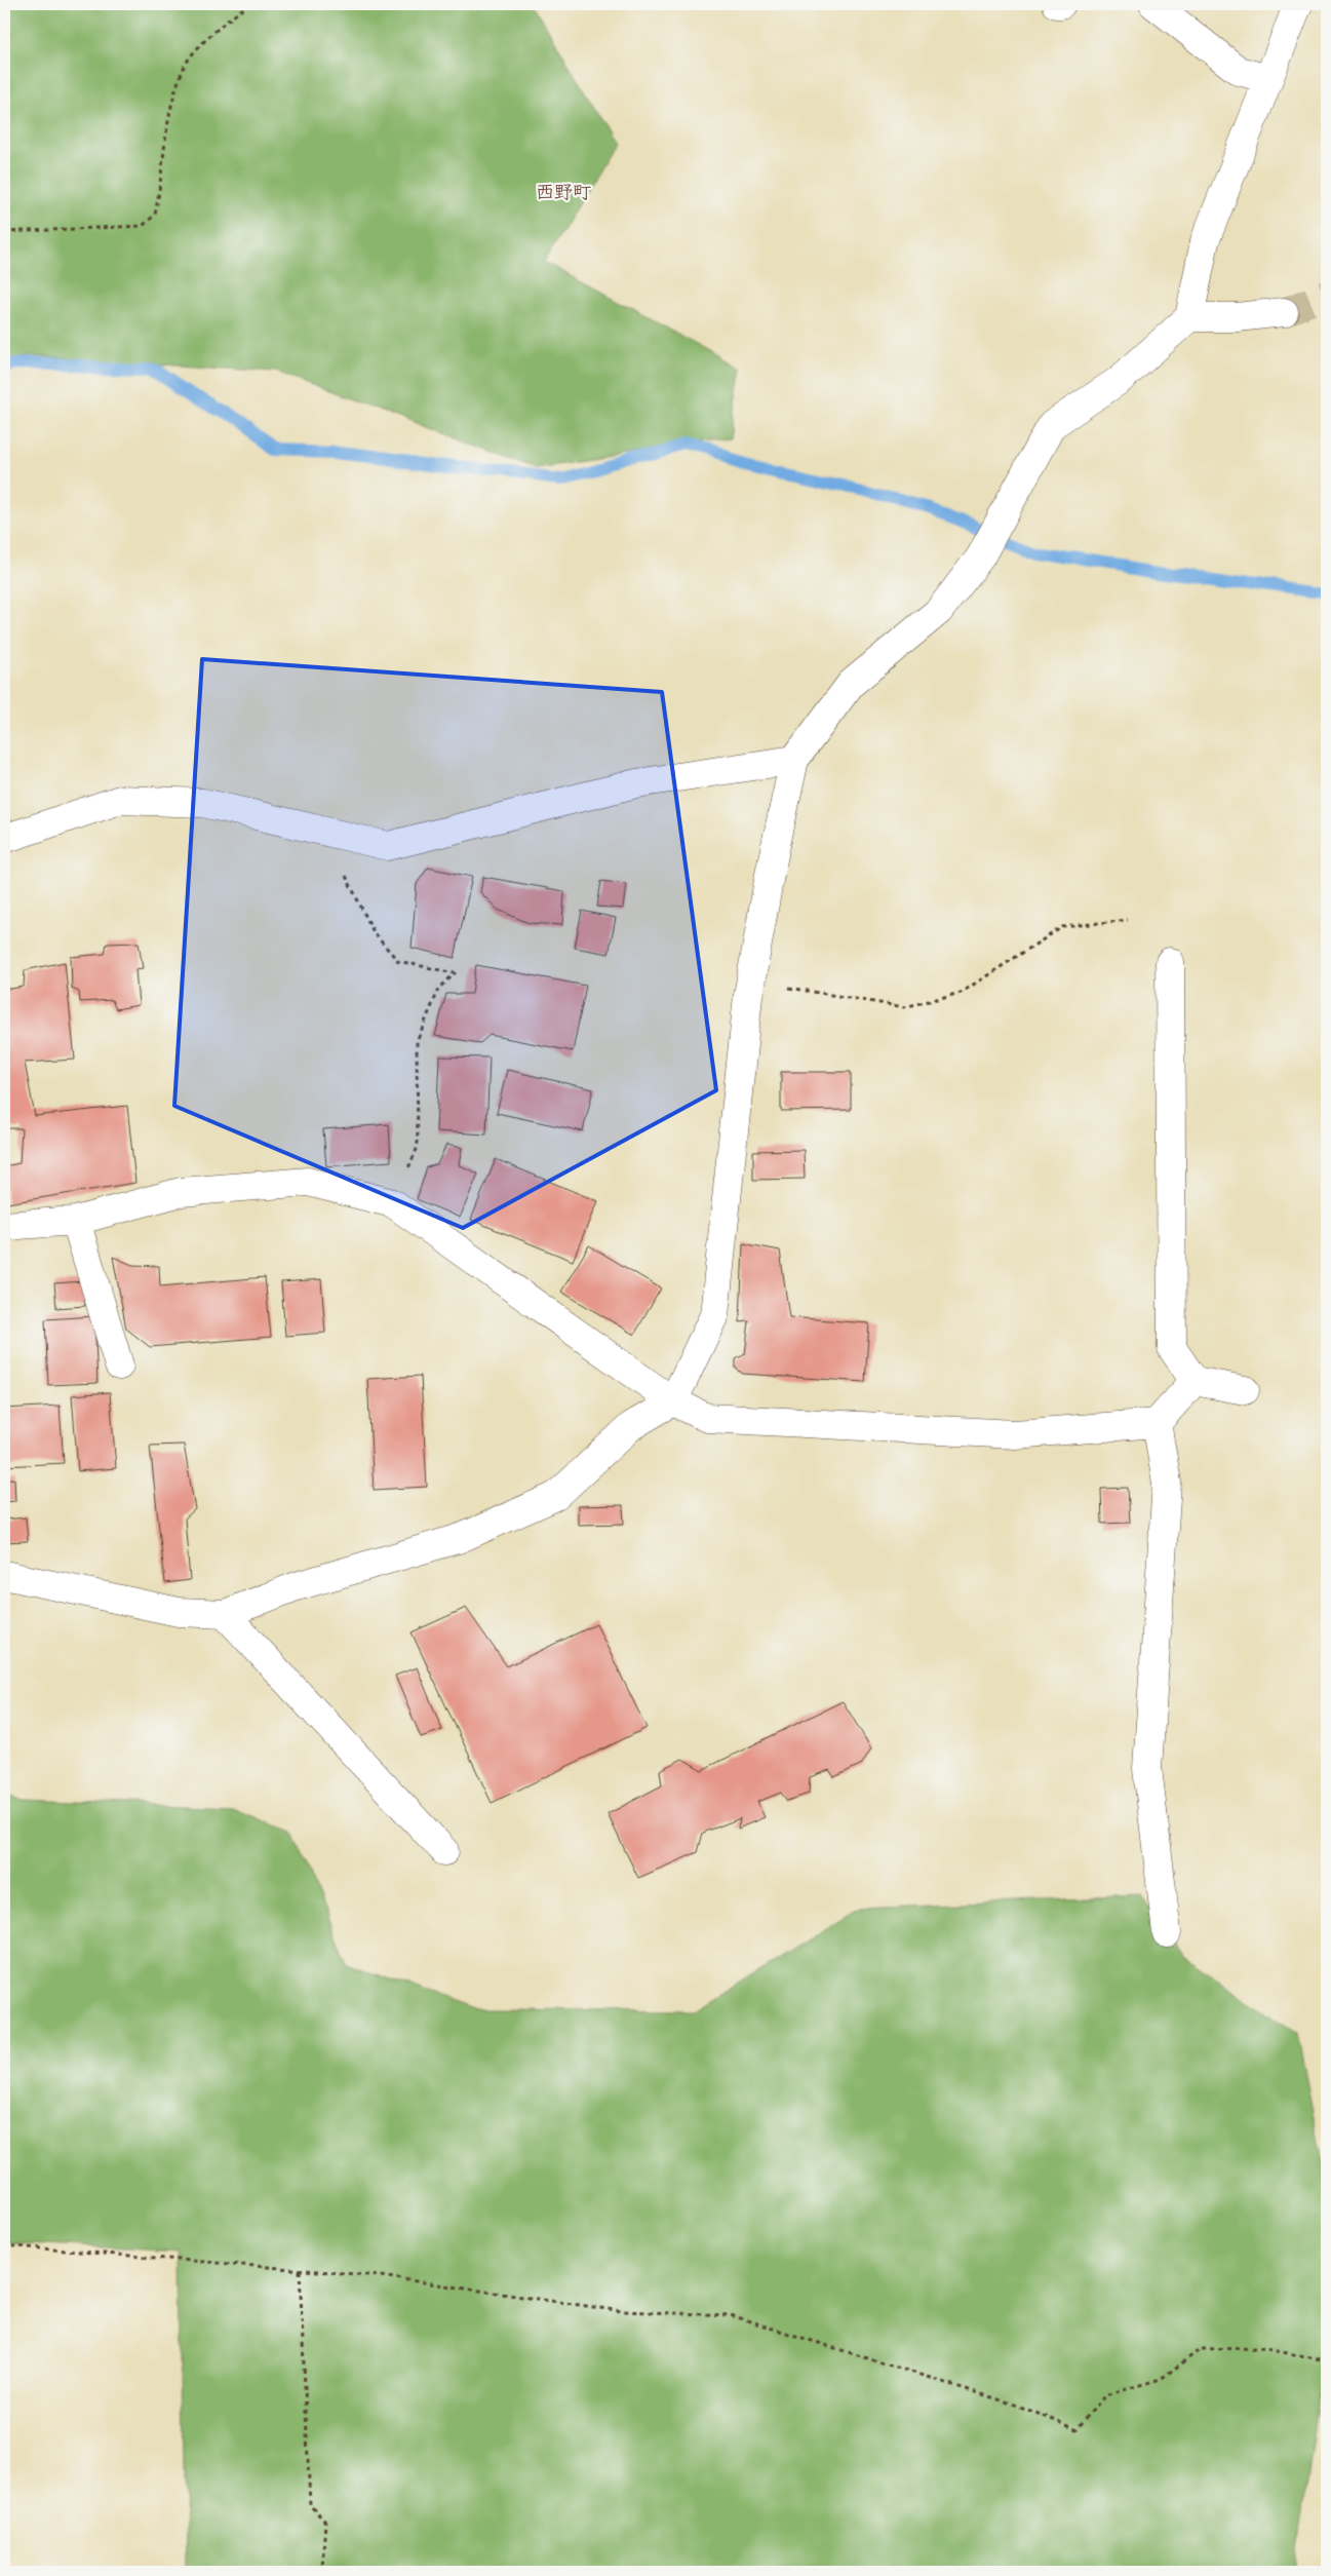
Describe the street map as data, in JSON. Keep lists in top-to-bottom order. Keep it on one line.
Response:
{"districts":["西野町"]}
